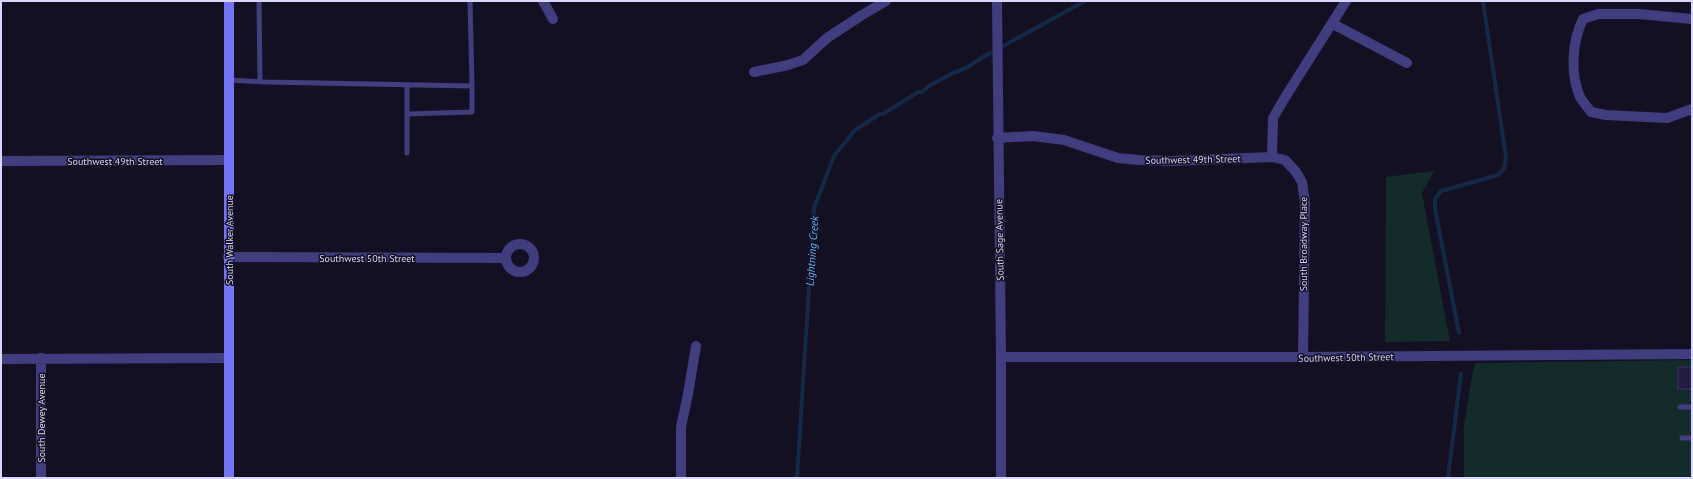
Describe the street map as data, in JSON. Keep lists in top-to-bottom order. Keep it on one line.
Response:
{"streets":{"main road":["South Walker Avenue"],"street":["Southwest 49th Street","South Sage Avenue","South Broadway Place","Southwest 50th Street","South Dewey Avenue"]},"crossings":[["Southwest 49th Street","South Walker Avenue"],["Southwest 49th Street","South Sage Avenue"],["Southwest 49th Street","South Broadway Place"],["South Walker Avenue","Southwest 50th Street"],["South Sage Avenue","Southwest 50th Street"],["South Broadway Place","Southwest 50th Street"]],"water":["Lightning Creek"]}
